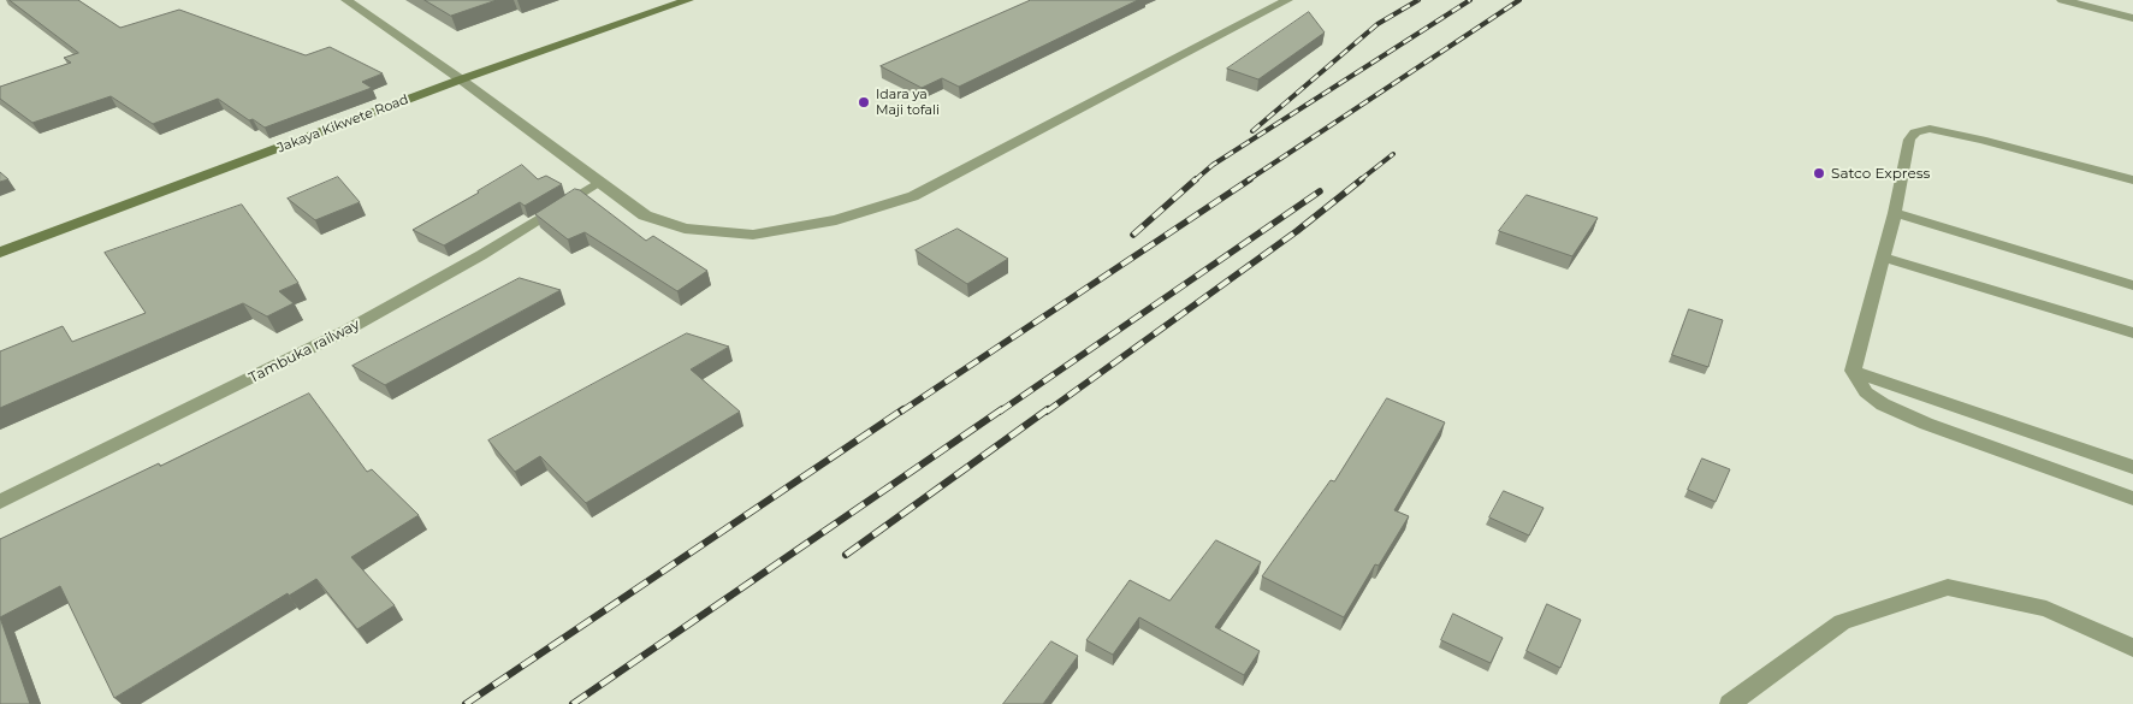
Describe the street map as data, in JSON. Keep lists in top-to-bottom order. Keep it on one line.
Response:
{"streets":{"main road":["Jakaya Kikwete Road"],"lane":["Tambuka railway"]},"places":["Idara ya Maji tofali","Satco Express"]}
